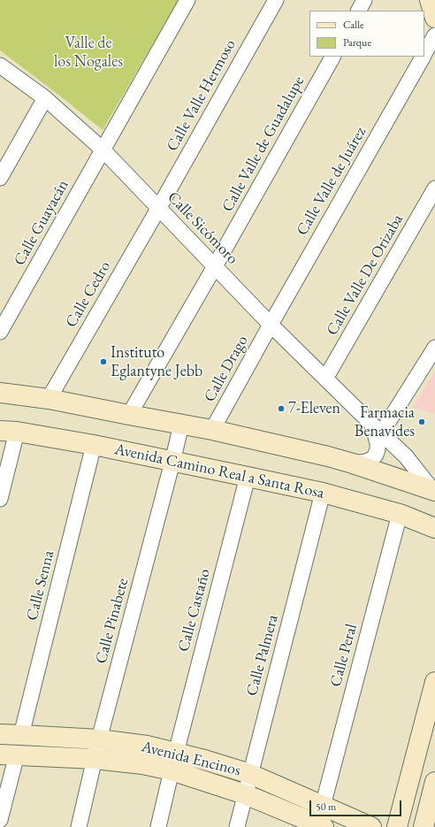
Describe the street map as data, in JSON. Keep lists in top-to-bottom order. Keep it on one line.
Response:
{"streets":{"street":["Calle Valle Hermoso","Calle Valle de Guadalupe","Calle Valle de Juárez","Calle Guayacán","Calle Sicómoro","Calle Valle De Orizaba","Calle Cedro","Calle Drago","Avenida Camino Real a Santa Rosa","Calle Senna","Calle Castaño","Calle Pinabete","Calle Palmera","Calle Peral","Avenida Encinos"]},"crossings":[["Calle Valle Hermoso","Calle Sicómoro"],["Calle Valle Hermoso","Calle Cedro"],["Calle Valle de Guadalupe","Calle Sicómoro"],["Calle Valle de Juárez","Calle Sicómoro"],["Calle Valle de Juárez","Calle Drago"],["Calle Guayacán","Calle Sicómoro"],["Calle Sicómoro","Calle Valle De Orizaba"],["Calle Sicómoro","Calle Cedro"],["Calle Sicómoro","Calle Drago"],["Avenida Camino Real a Santa Rosa","Calle Senna"],["Avenida Camino Real a Santa Rosa","Calle Castaño"],["Avenida Camino Real a Santa Rosa","Calle Pinabete"],["Avenida Camino Real a Santa Rosa","Calle Palmera"],["Avenida Camino Real a Santa Rosa","Calle Peral"],["Calle Senna","Avenida Encinos"],["Calle Castaño","Avenida Encinos"],["Calle Pinabete","Avenida Encinos"],["Calle Palmera","Avenida Encinos"],["Calle Peral","Avenida Encinos"]],"parks":["Valle de los Nogales"],"places":["Instituto Eglantyne Jebb","7-Eleven","Farmacia Benavides"],"legend":["Calle","Parque"],"scale_bar":"50 m"}
